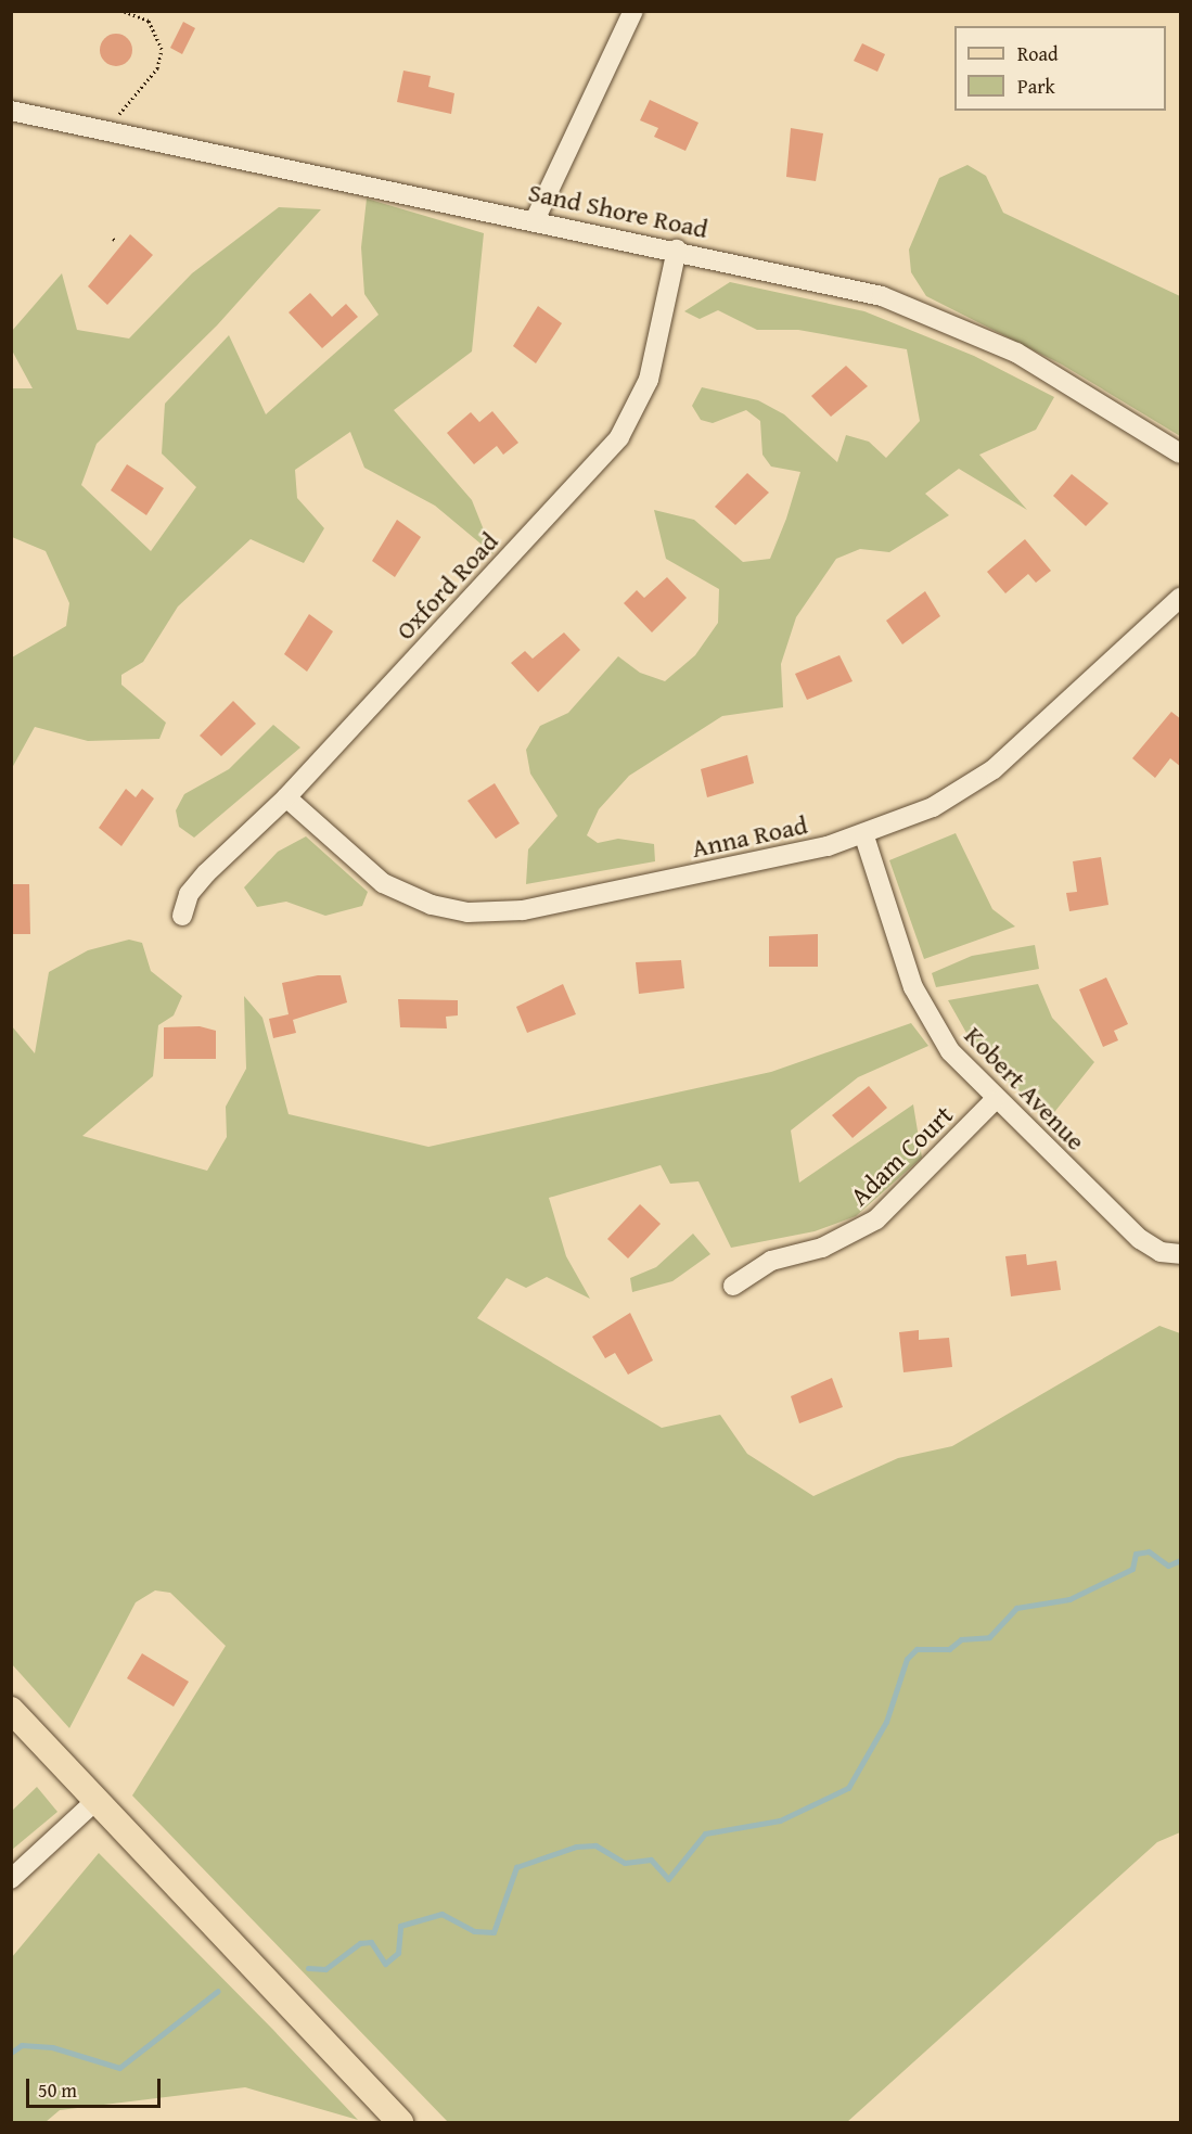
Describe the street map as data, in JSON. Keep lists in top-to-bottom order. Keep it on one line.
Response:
{"streets":{"street":["Sand Shore Road","Oxford Road","Anna Road","Kobert Avenue","Adam Court"]},"crossings":[["Sand Shore Road","Oxford Road"],["Oxford Road","Anna Road"],["Anna Road","Kobert Avenue"],["Kobert Avenue","Adam Court"]],"legend":["Road","Park"],"scale_bar":"50 m"}
